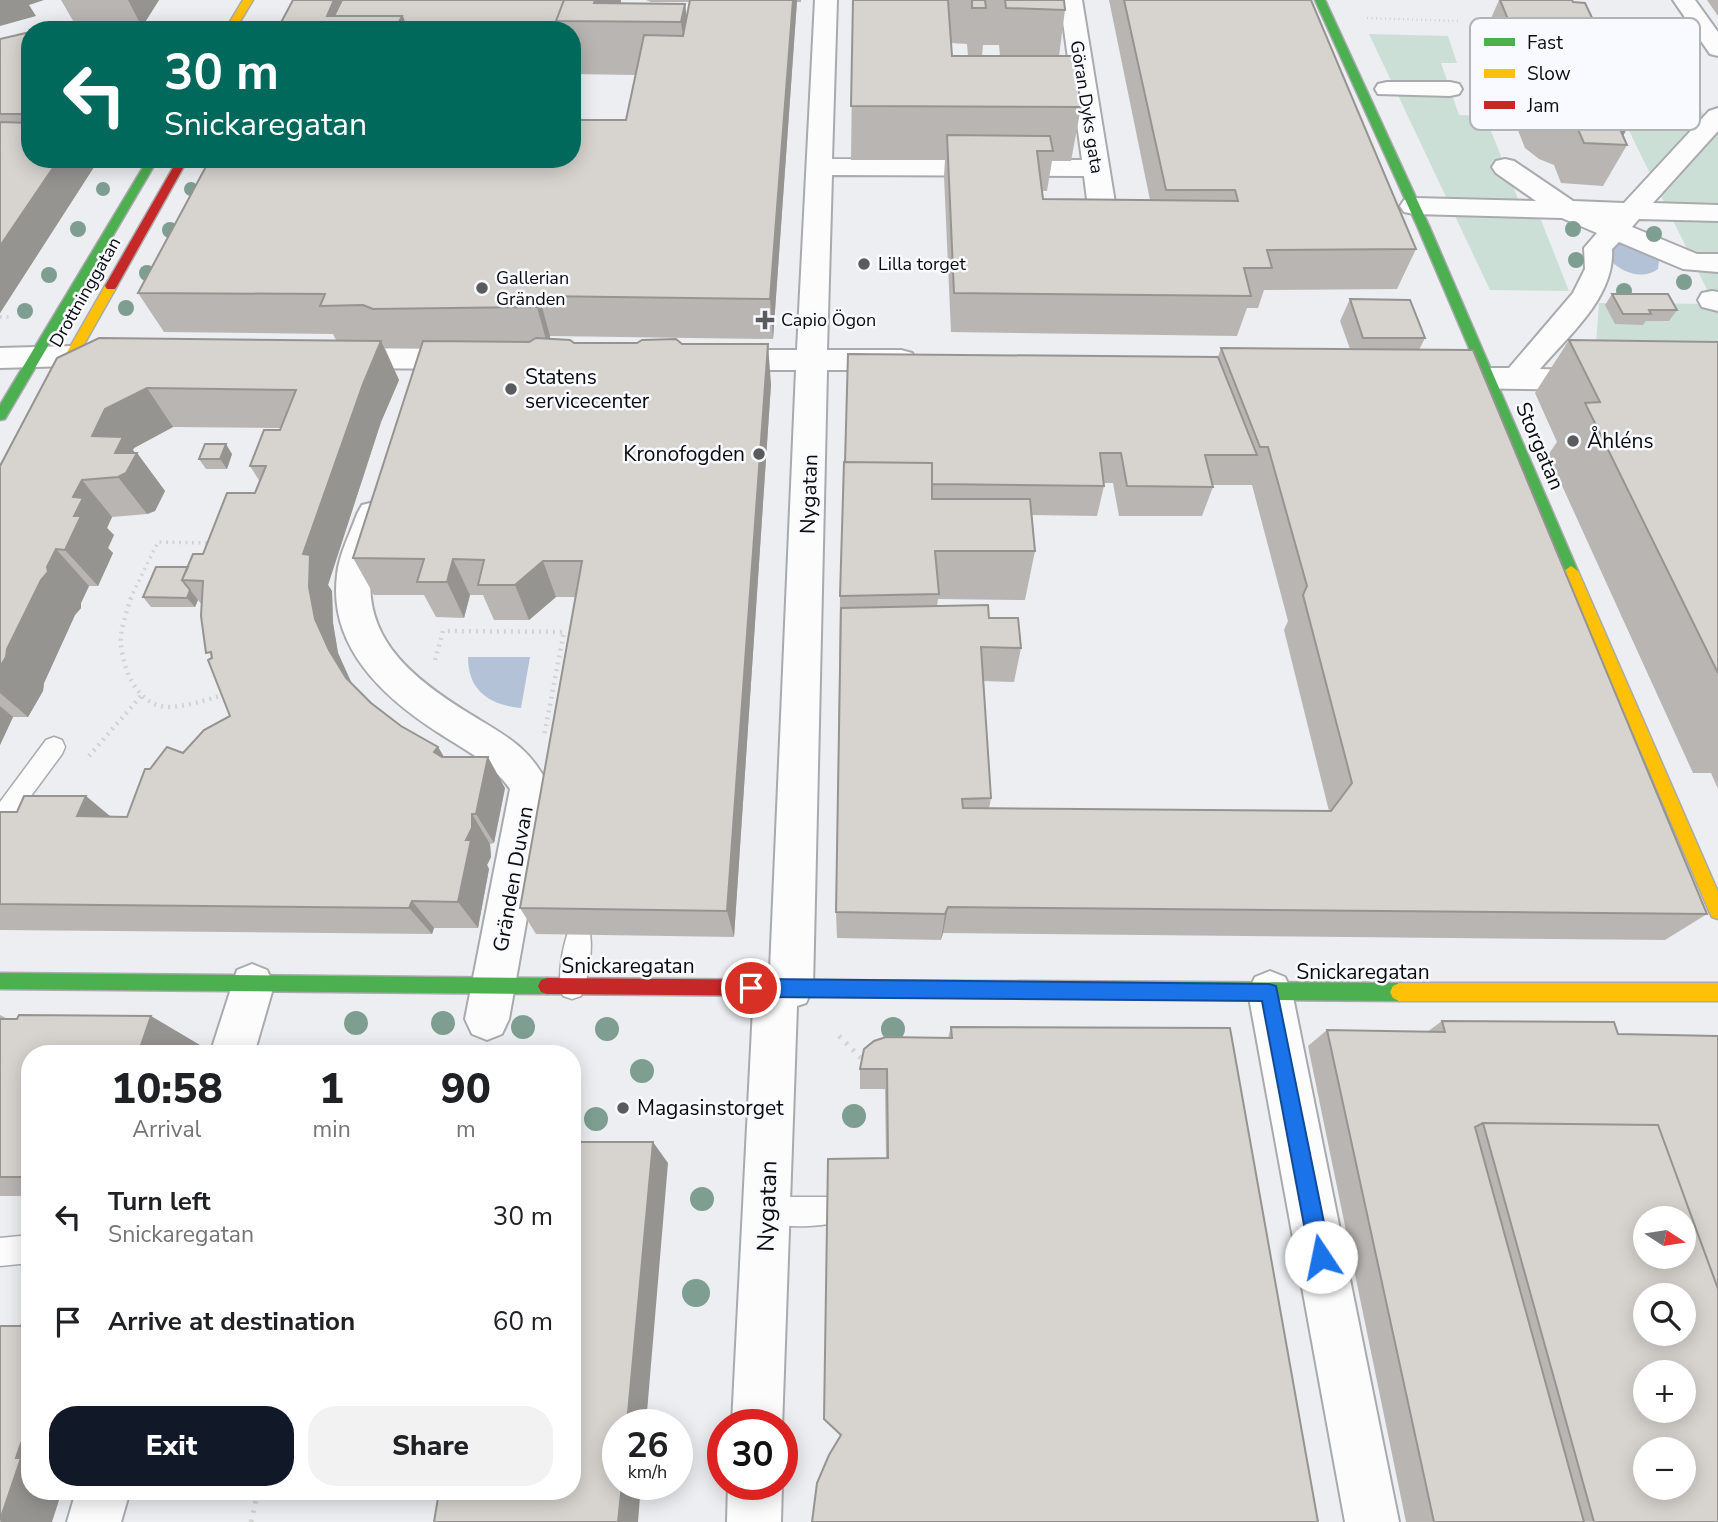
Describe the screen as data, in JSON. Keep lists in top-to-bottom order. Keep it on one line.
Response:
{"streets":{"street":["Göran Dyks gata","Drottninggatan","Storgatan","Nygatan","Gränden Duvan","Snickaregatan"]},"crossings":[["Nygatan","Snickaregatan"],["Gränden Duvan","Snickaregatan"]],"places":{"other":["Lilla torget","Gallerian Gränden","Statens servicecenter","Åhléns","Kronofogden","Magasinstorget"],"health":["Capio Ögon"]},"legend":["Fast","Slow","Jam"],"north":"right","page":{"turn":["30 m","Snickaregatan"],"eta":["10:58","Arrival","1","min","90","m"],"list":[{"name":"Turn left","note":"Snickaregatan","value":"30 m"},{"name":"Arrive at destination","value":"60 m"}],"map_buttons":["+","−"],"buttons":["Exit","Share"],"speed":"26 km/h","limit":"30"}}
